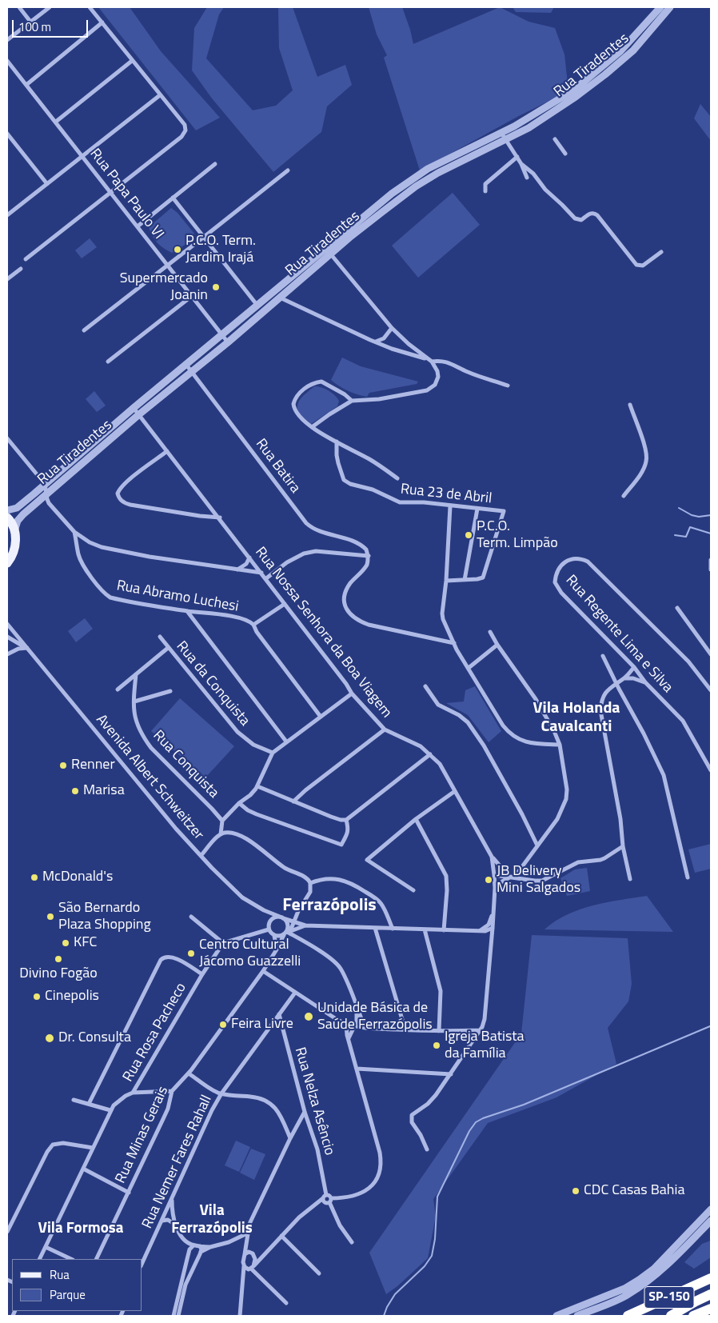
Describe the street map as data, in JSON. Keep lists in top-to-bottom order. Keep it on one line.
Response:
{"streets":{"highway":["SP-150"],"street":["Rua Tiradentes","Rua Papa Paulo VI","Rua Batira","Rua 23 de Abril","Rua Abramo Luchesi","Rua Nossa Senhora da Boa Viagem","Rua Regente Lima e Silva","Rua da Conquista","Rua Conquista","Avenida Albert Schweitzer","Rua Rosa Pacheco","Rua Nelza Asêncio","Rua Minas Gerais","Rua Nemer Fares Rahall"]},"crossings":[["Rua Tiradentes","Rua Papa Paulo VI"],["Rua Tiradentes","Rua Batira"],["Rua Tiradentes","Rua Nossa Senhora da Boa Viagem"],["Rua Abramo Luchesi","Rua Nossa Senhora da Boa Viagem"],["Avenida Albert Schweitzer","Rua Minas Gerais"],["Rua Nelza Asêncio","Rua Nemer Fares Rahall"]],"districts":["Vila Holanda Cavalcanti","Ferrazópolis","Vila Ferrazópolis","Vila Formosa"],"places":["P.C.O. Term. Jardim Irajá","Supermercado Joanin","P.C.O. Term. Limpão","Renner","Marisa","McDonald's","JB Delivery Mini Salgados","São Bernardo Plaza Shopping","KFC","Centro Cultural Jácomo Guazzelli","Divino Fogão","Cinepolis","Unidade Básica de Saúde Ferrazópolis","Feira Livre","Dr. Consulta","Igreja Batista da Família","CDC Casas Bahia"],"legend":["Rua","Parque"],"scale_bar":"100 m"}
